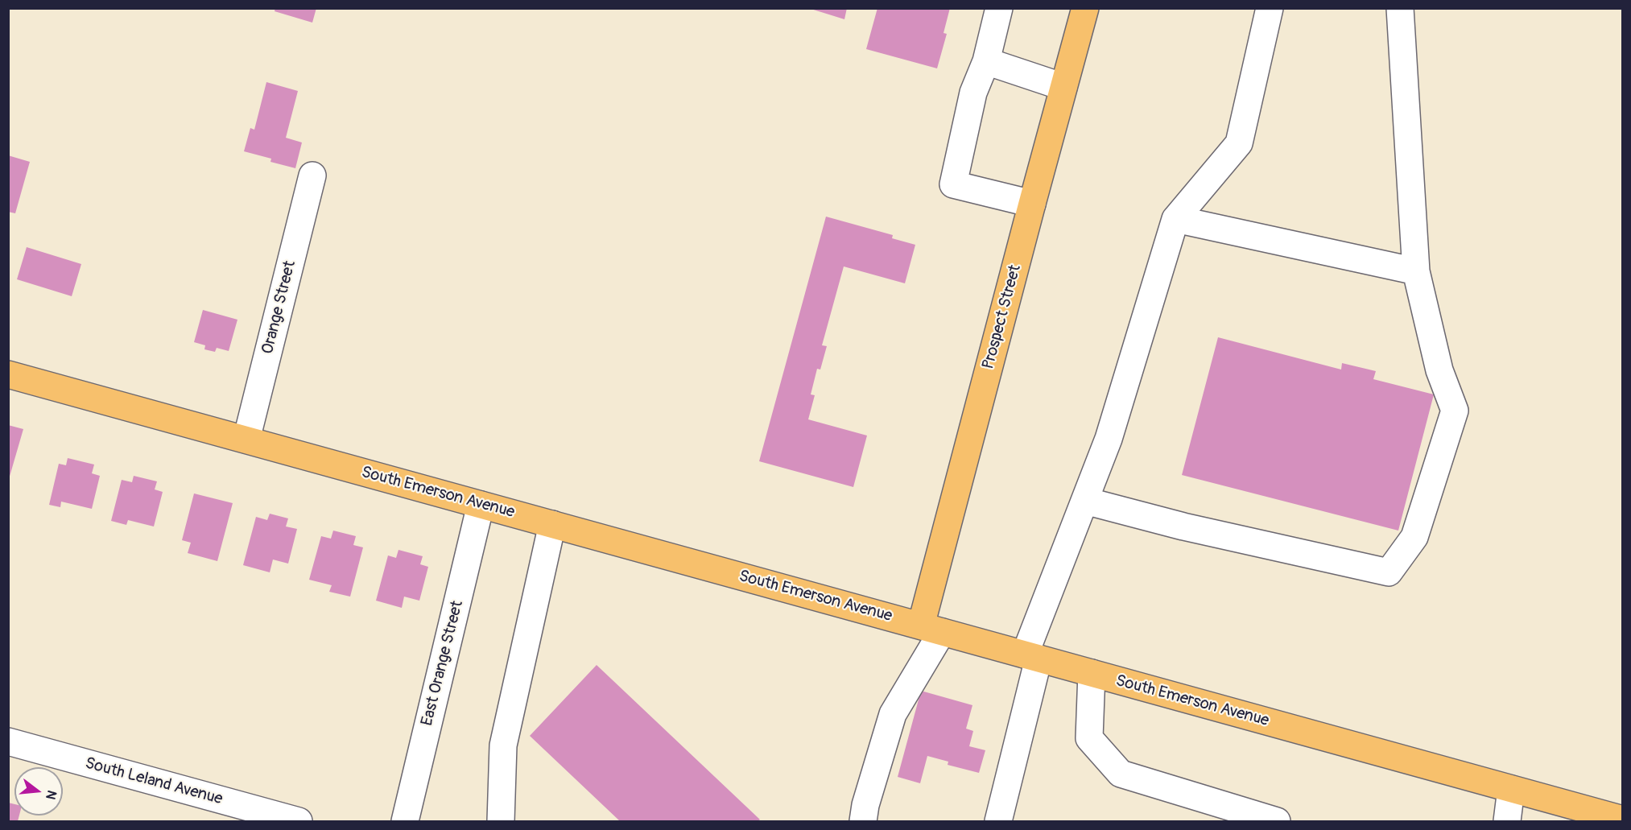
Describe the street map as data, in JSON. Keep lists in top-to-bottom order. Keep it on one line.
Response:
{"streets":{"main road":["Prospect Street","South Emerson Avenue"],"street":["Orange Street","East Orange Street","South Leland Avenue"]},"crossings":[["Orange Street","South Emerson Avenue"],["Prospect Street","South Emerson Avenue"],["South Emerson Avenue","East Orange Street"]],"north":"right"}
